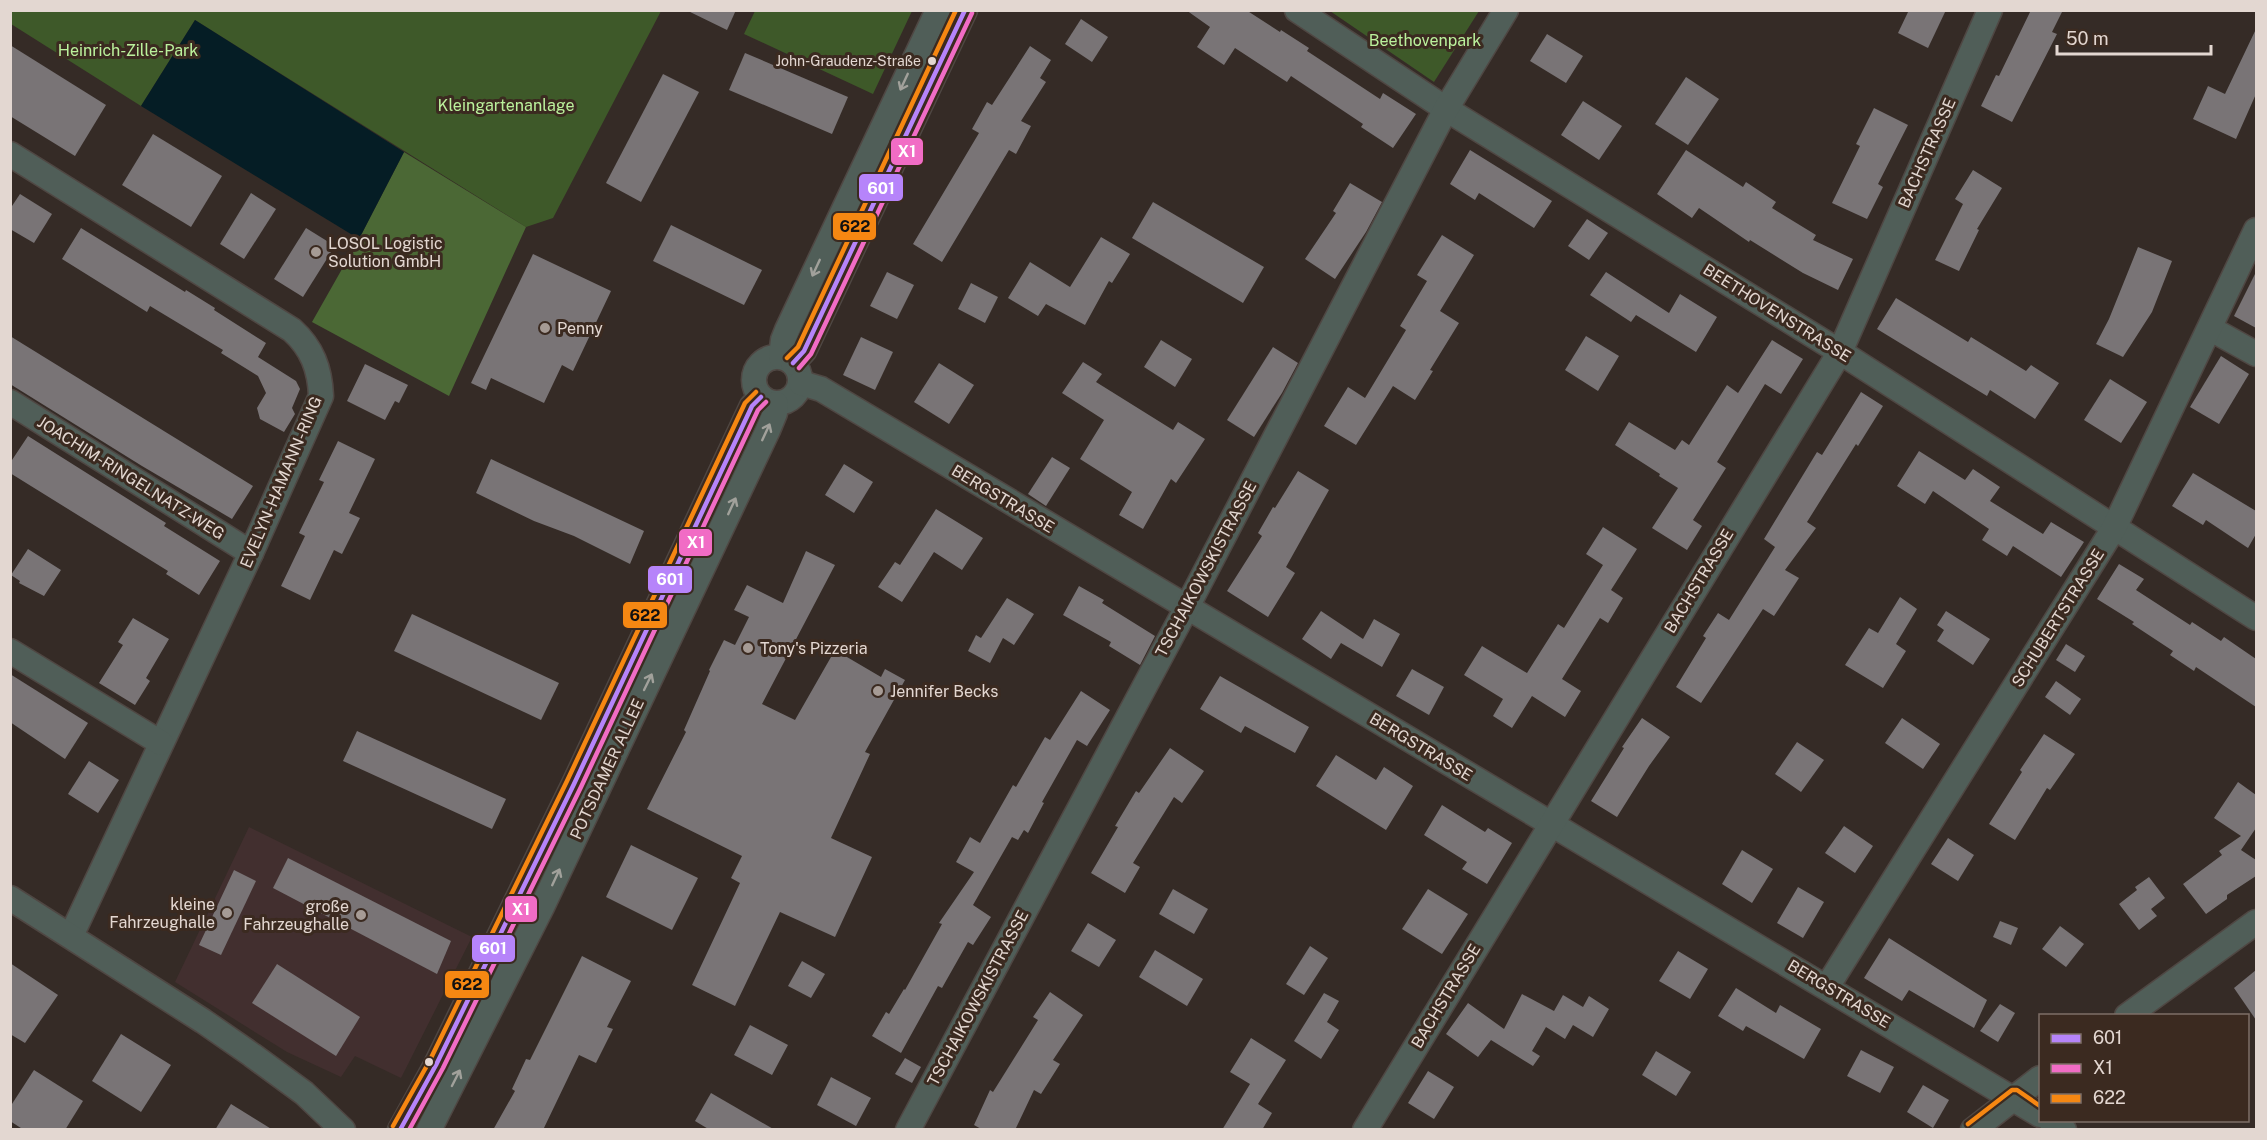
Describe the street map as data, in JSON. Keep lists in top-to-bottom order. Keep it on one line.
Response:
{"streets":{"street":["BACHSTRASSE","BEETHOVENSTRASSE","JOACHIM-RINGELNATZ-WEG","EVELYN-HAMANN-RING","BERGSTRASSE","TSCHAIKOWSKISTRASSE","SCHUBERTSTRASSE","POTSDAMER ALLEE"]},"crossings":[["BACHSTRASSE","BEETHOVENSTRASSE"],["BACHSTRASSE","BERGSTRASSE"],["BEETHOVENSTRASSE","TSCHAIKOWSKISTRASSE"],["BEETHOVENSTRASSE","SCHUBERTSTRASSE"],["JOACHIM-RINGELNATZ-WEG","EVELYN-HAMANN-RING"],["BERGSTRASSE","TSCHAIKOWSKISTRASSE"],["BERGSTRASSE","SCHUBERTSTRASSE"],["BERGSTRASSE","POTSDAMER ALLEE"]],"parks":["Beethovenpark","Heinrich-Zille-Park","Kleingartenanlage"],"places":["John-Graudenz-Straße","LOSOL Logistic Solution GmbH","Penny","Tony's Pizzeria","Jennifer Becks","kleine Fahrzeughalle","große Fahrzeughalle"],"lines":["transit line 601","transit line 622","transit line X1"],"legend":["601","X1","622"],"scale_bar":"50 m"}
